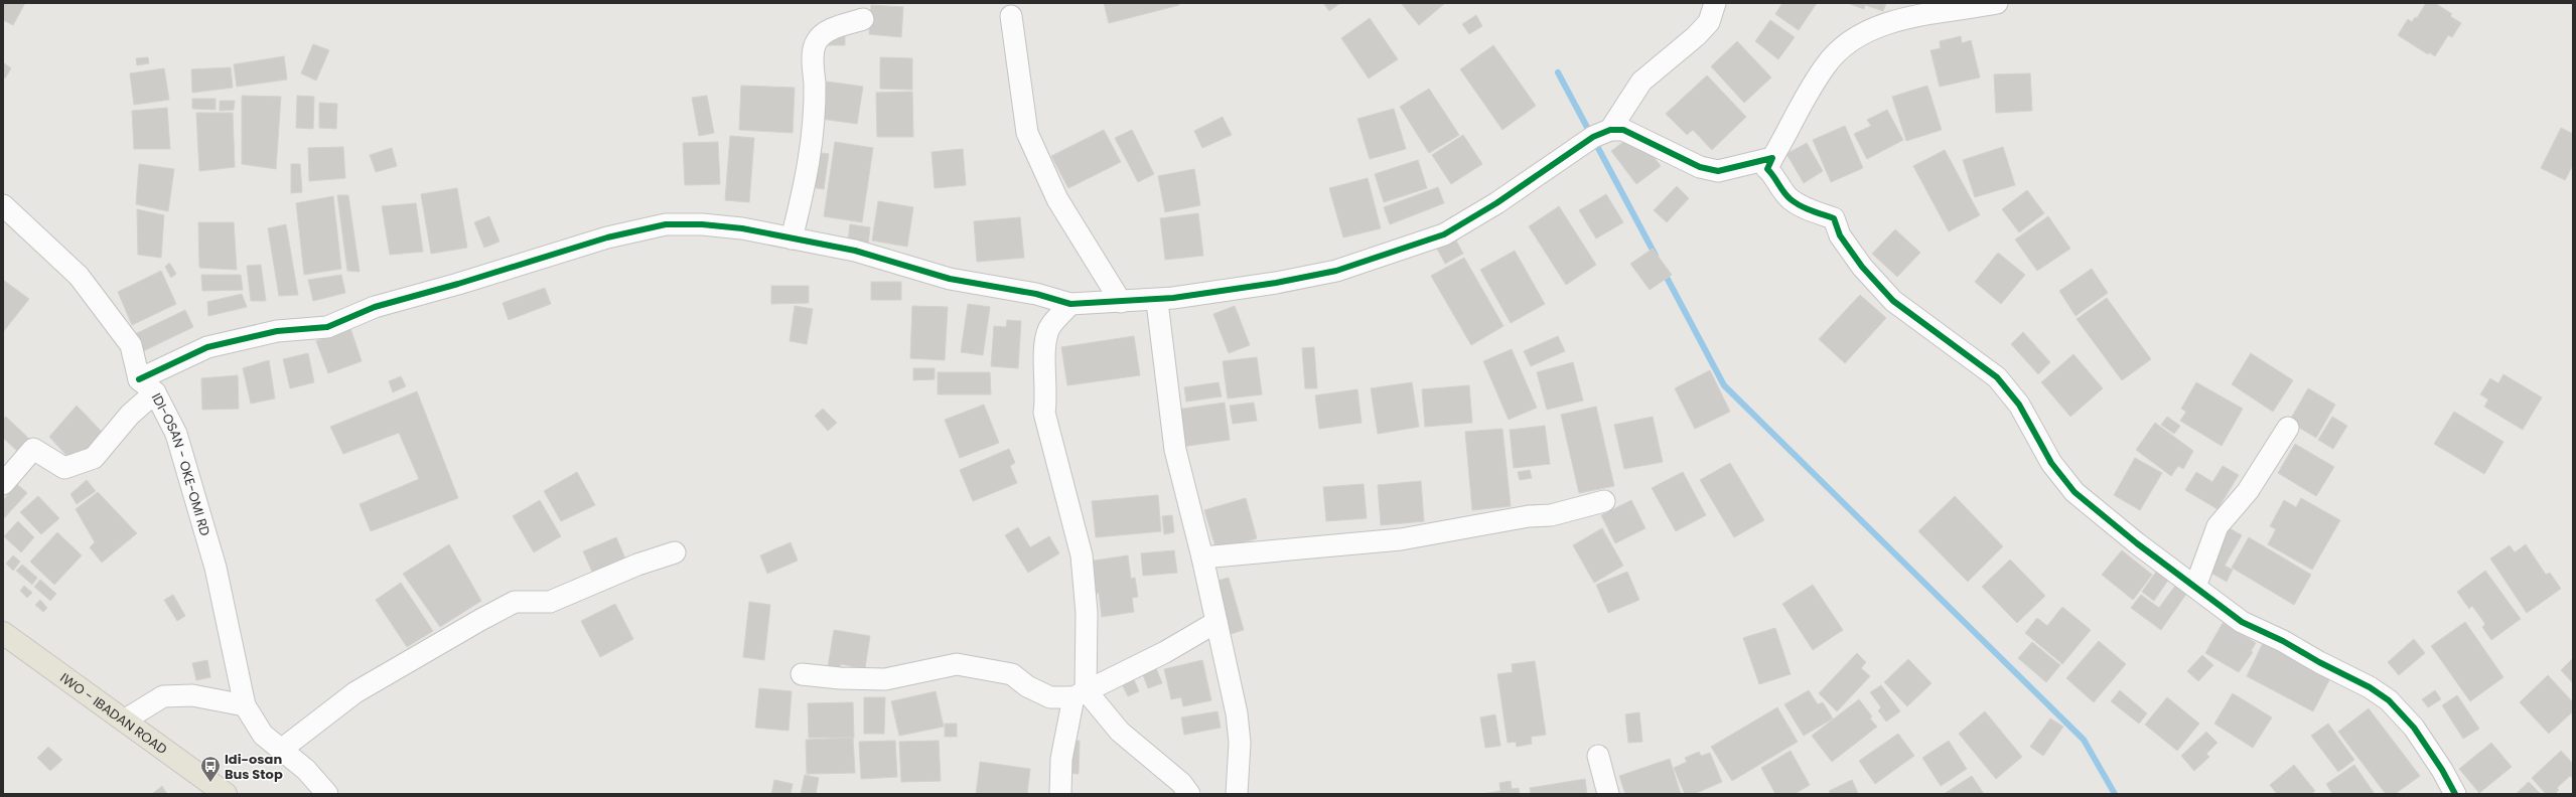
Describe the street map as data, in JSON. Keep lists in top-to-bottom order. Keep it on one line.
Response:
{"streets":{"main road":["IWO - IBADAN ROAD"],"street":["IDI-OSAN - OKE-OMI RD"]},"places":{"bus stop":["Idi-osan Bus Stop"]}}
